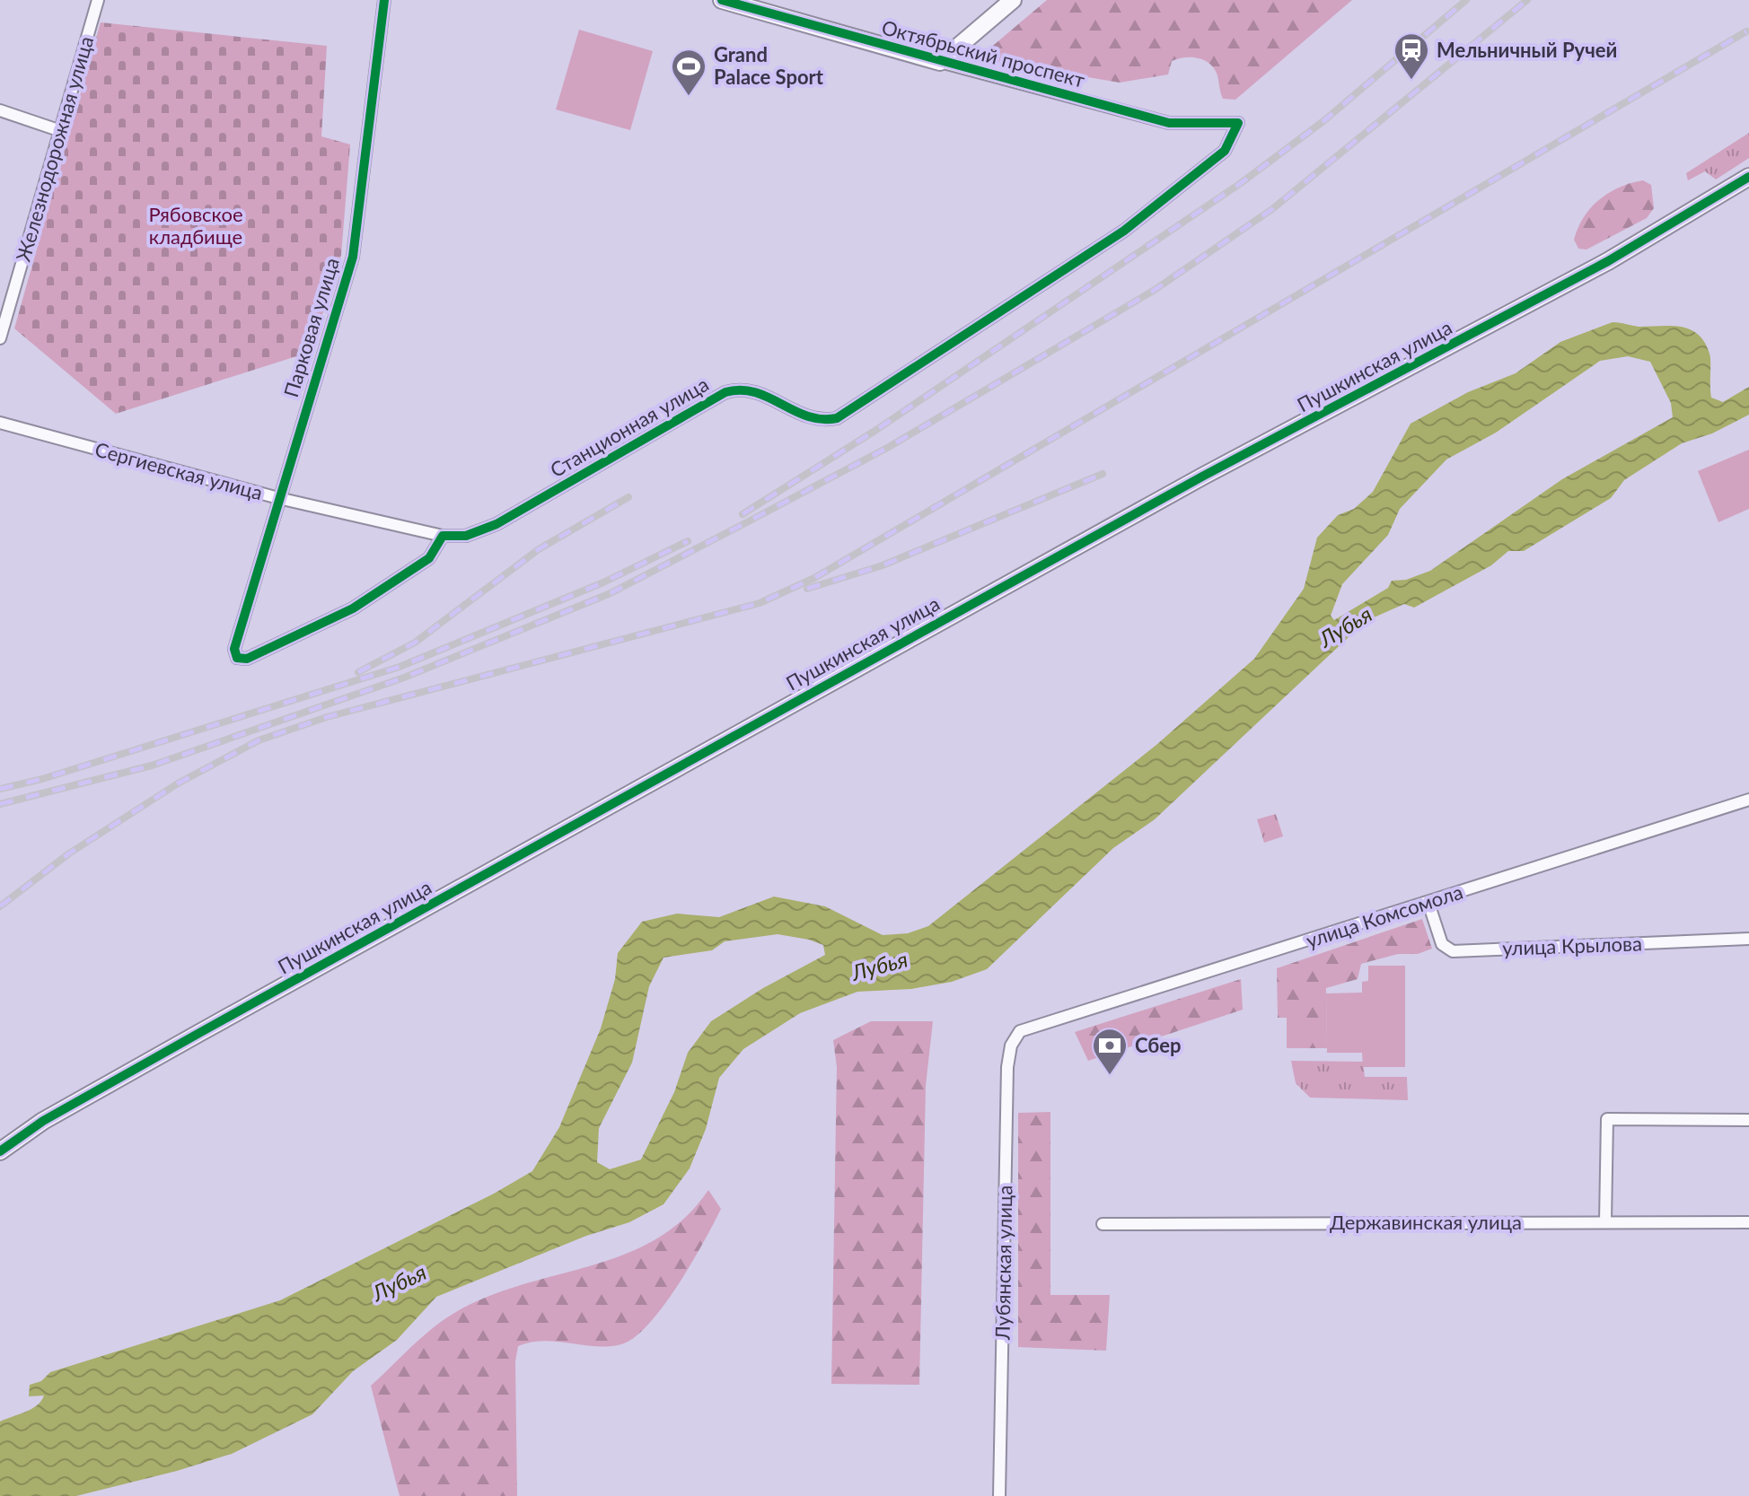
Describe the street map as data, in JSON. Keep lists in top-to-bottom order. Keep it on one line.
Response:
{"streets":{"street":["Октябрьский проспект","Железнодорожная улица","Парковая улица","Пушкинская улица","Станционная улица","Сергиевская улица","улица Комсомола","улица Крылова","Державинская улица","Лубянская улица"]},"crossings":[["Октябрьский проспект","Станционная улица"],["Парковая улица","Станционная улица"],["Парковая улица","Сергиевская улица"],["Станционная улица","Сергиевская улица"],["улица Комсомола","улица Крылова"],["улица Комсомола","Лубянская улица"]],"water":["Лубья"],"parks":["Рябовское кладбище"],"places":{"station":["Мельничный Ручей"],"sports":["Grand Palace Sport"],"bank":["Сбер"]}}
